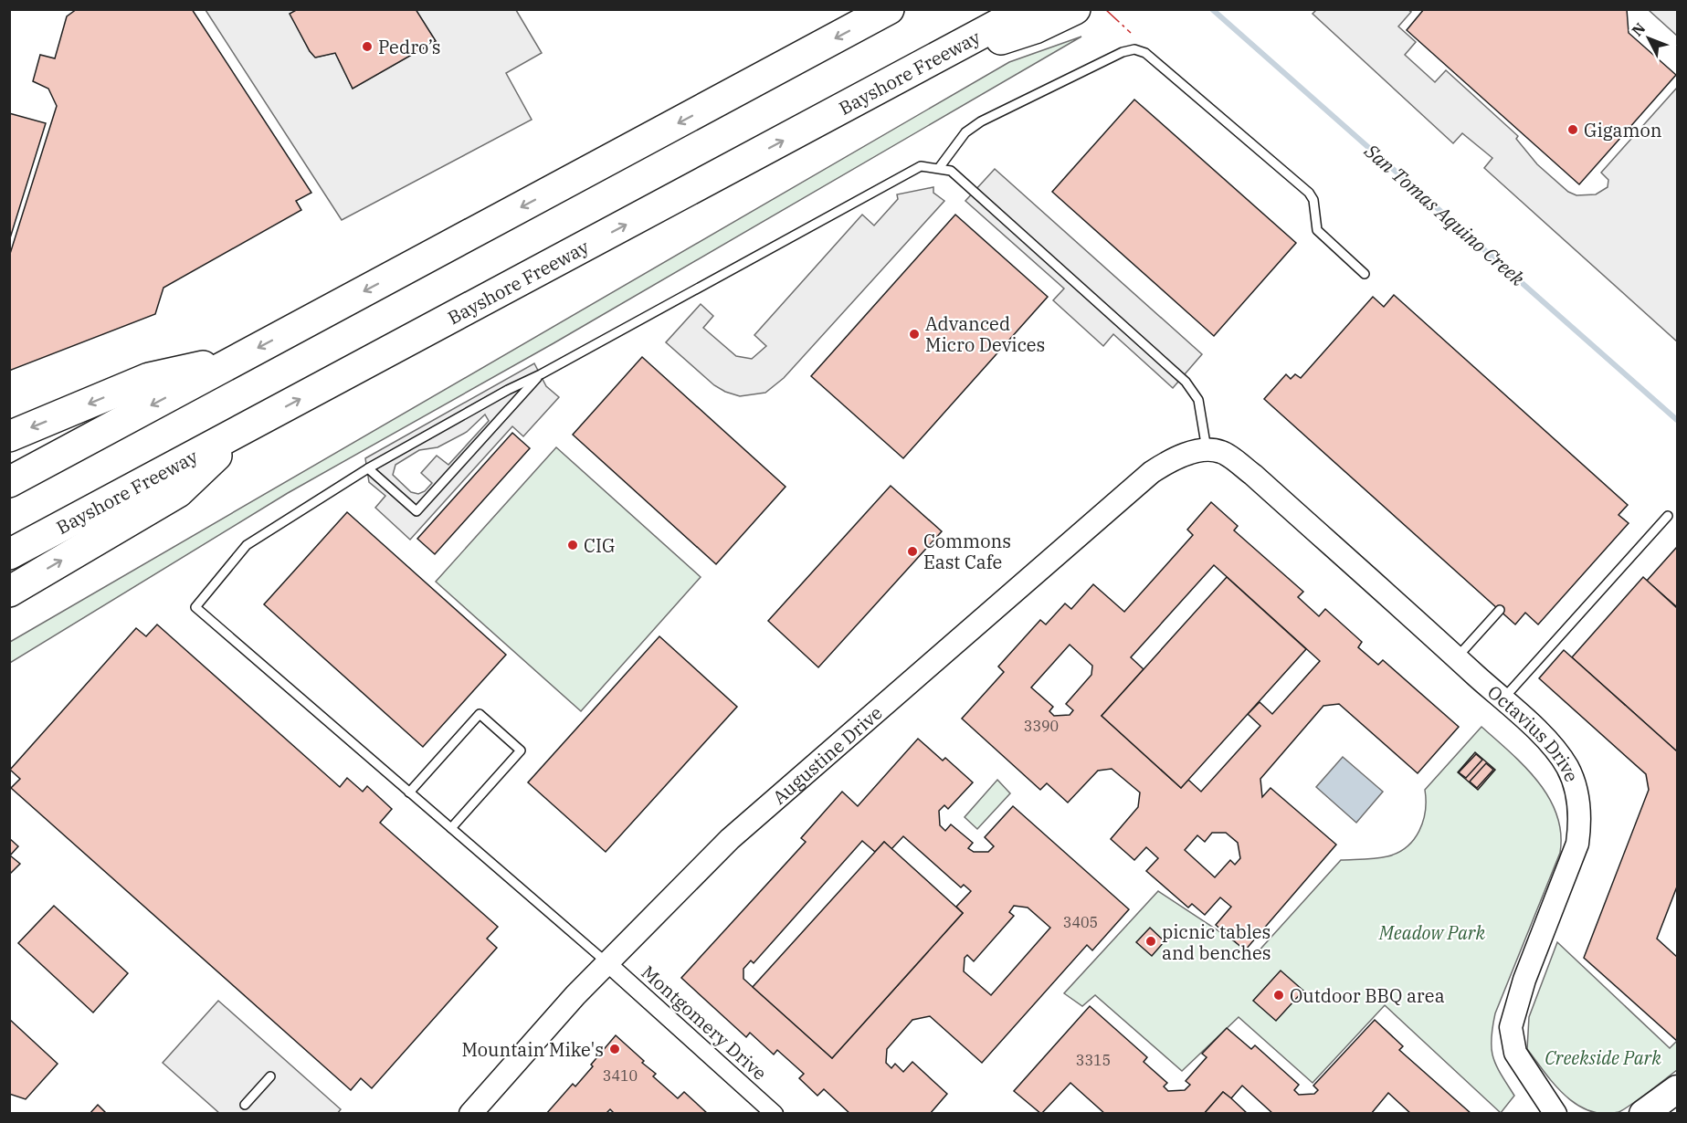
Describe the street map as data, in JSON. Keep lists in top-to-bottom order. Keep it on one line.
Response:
{"streets":{"highway":["Bayshore Freeway"],"street":["Octavius Drive","Augustine Drive","Montgomery Drive"]},"crossings":[["Octavius Drive","Augustine Drive"],["Augustine Drive","Montgomery Drive"]],"water":["San Tomas Aquino Creek"],"parks":["Meadow Park","Creekside Park"],"places":["Pedro’s","Gigamon","Advanced Micro Devices","CIG","Commons East Cafe","picnic tables and benches","Outdoor BBQ area","Mountain Mike's"],"house_numbers":["3390","3405","3315","3410"],"north":"top left"}
